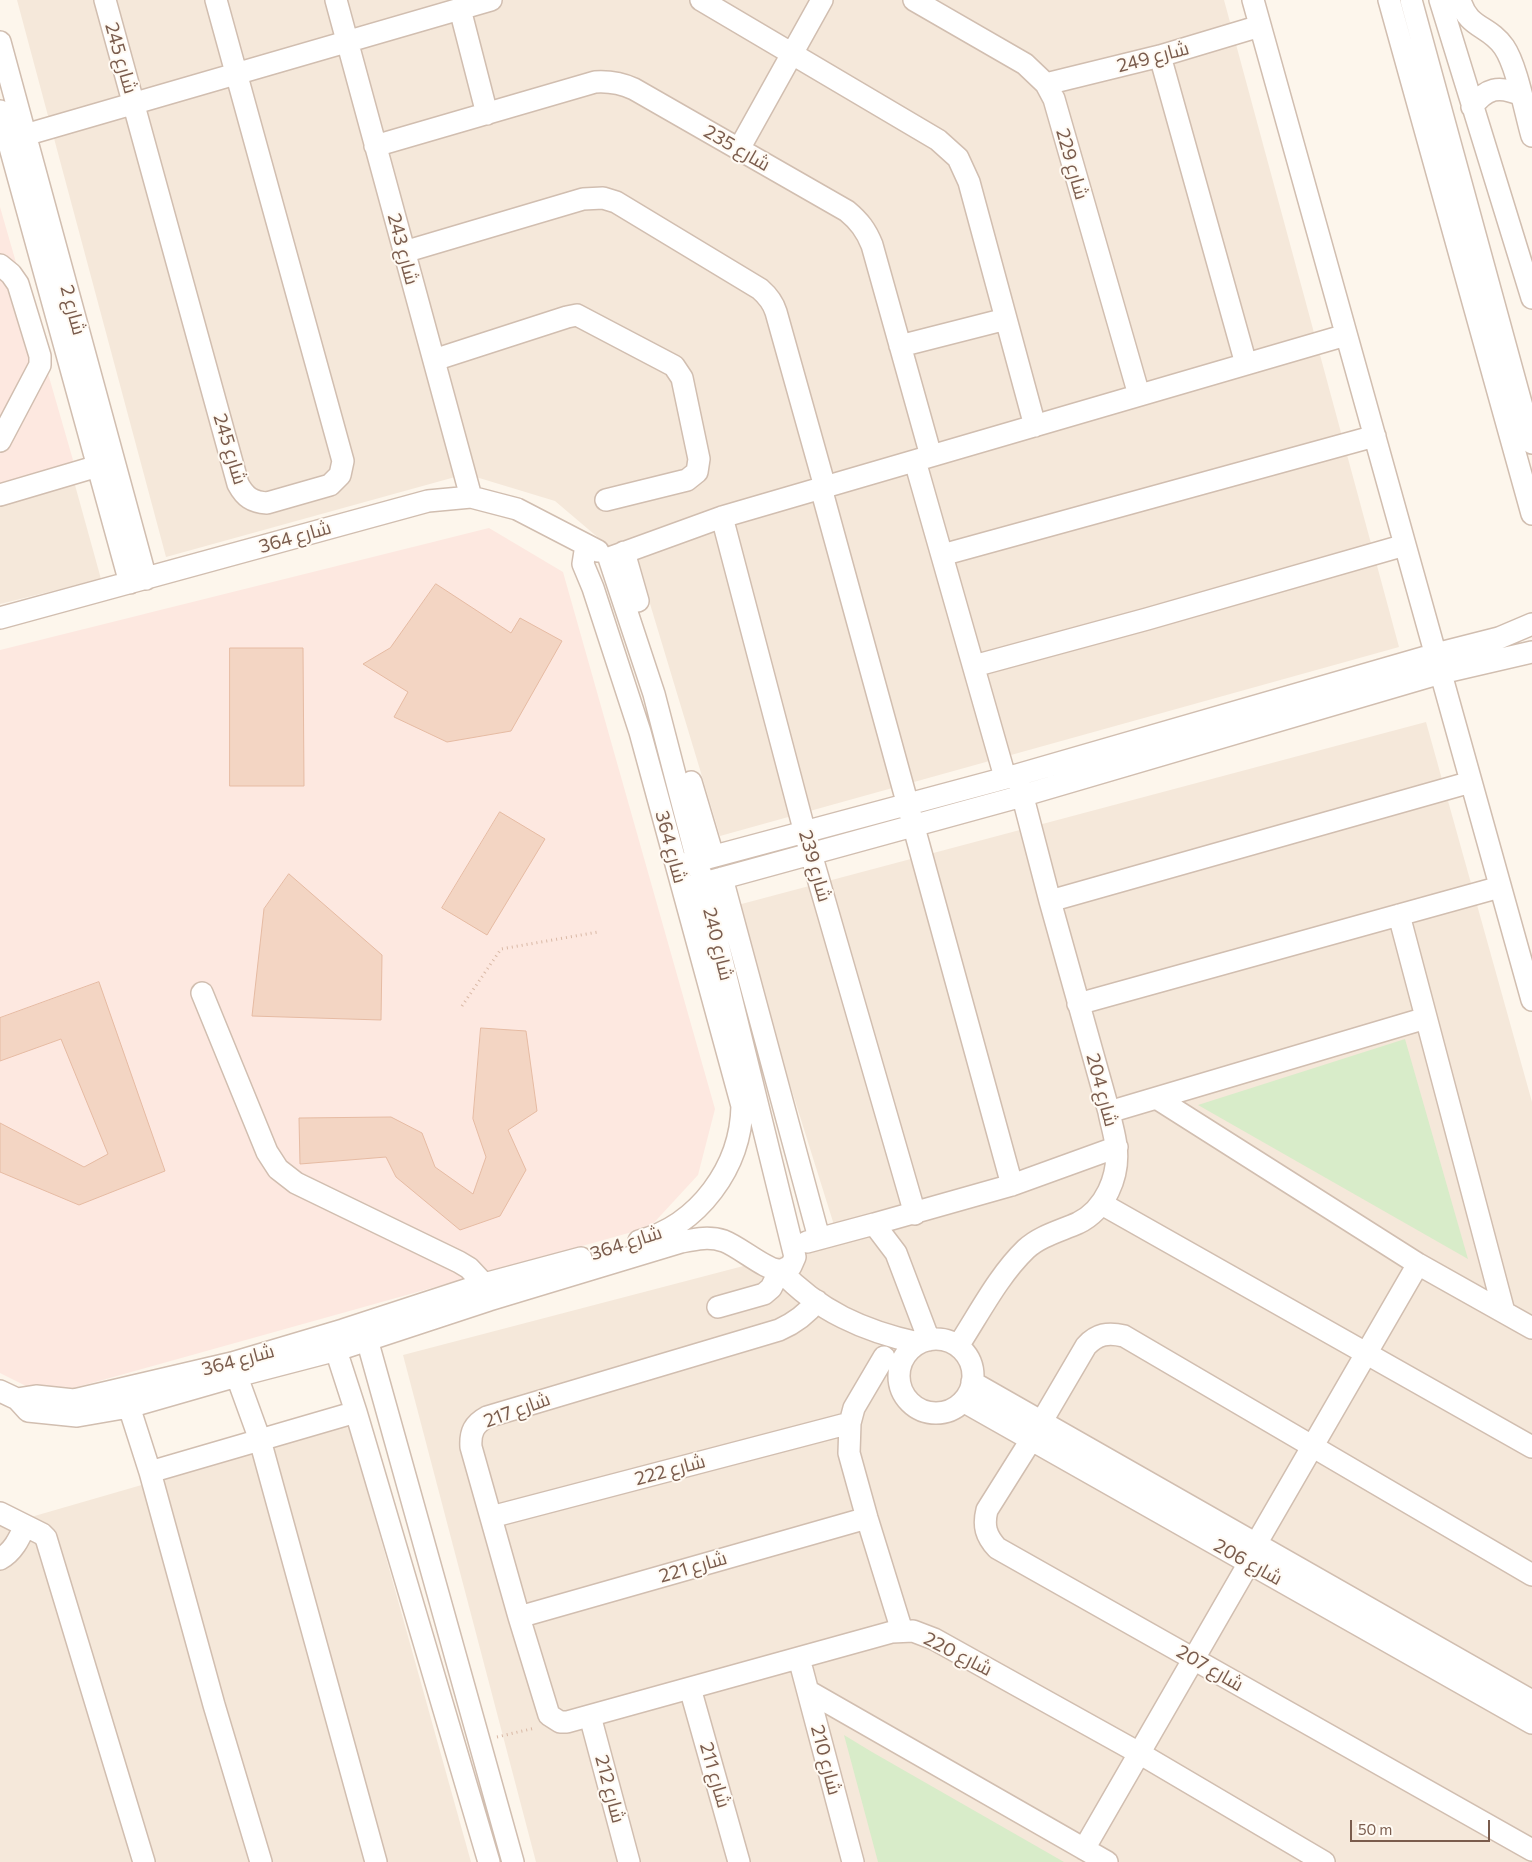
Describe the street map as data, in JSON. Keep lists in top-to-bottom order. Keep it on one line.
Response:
{"streets":{"street":["شارع 249","شارع 245","شارع 235","شارع 229","شارع 243","شارع 2","شارع 364","شارع 239","شارع 240","شارع 204","شارع 217","شارع 222","شارع 206","شارع 221","شارع 220","شارع 207","شارع 210","شارع 211","شارع 212"]},"crossings":[["شارع 249","شارع 229"],["شارع 235","شارع 243"],["شارع 235","شارع 204"],["شارع 243","شارع 364"],["شارع 2","شارع 364"],["شارع 364","شارع 240"],["شارع 204","شارع 206"],["شارع 217","شارع 222"],["شارع 217","شارع 221"],["شارع 217","شارع 220"],["شارع 206","شارع 207"],["شارع 220","شارع 210"],["شارع 220","شارع 211"],["شارع 220","شارع 212"]],"scale_bar":"50 m"}
